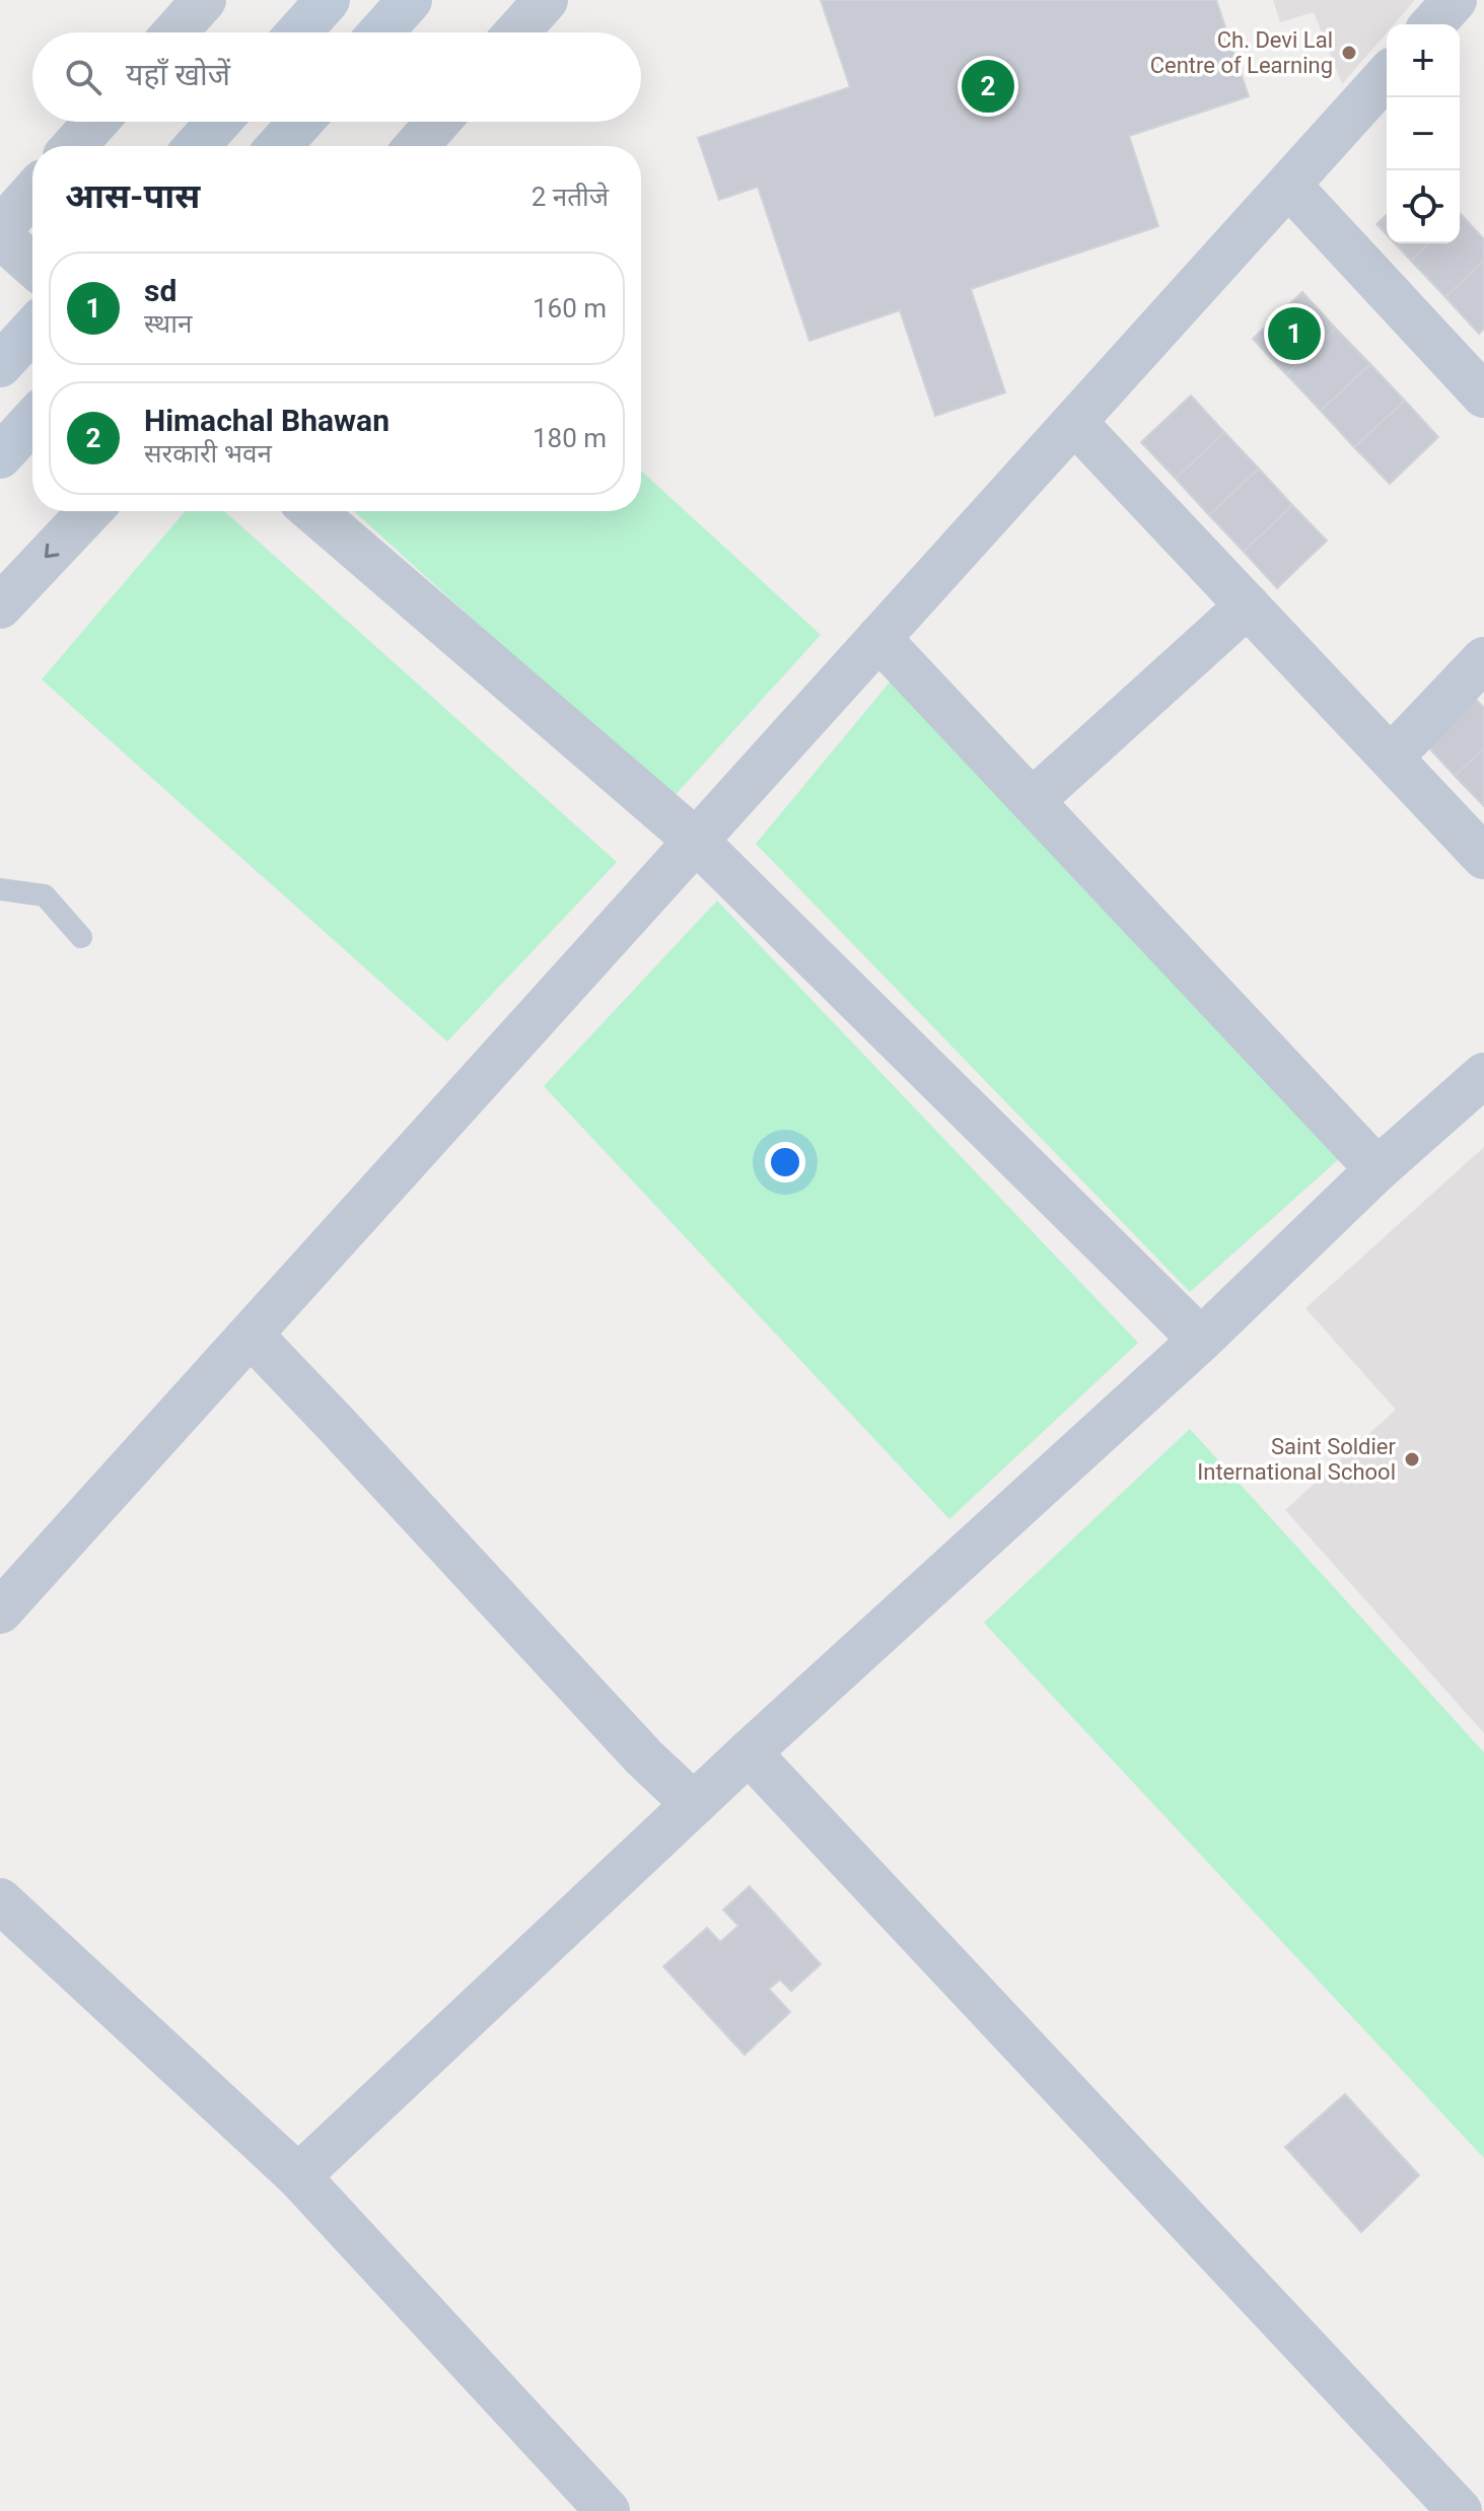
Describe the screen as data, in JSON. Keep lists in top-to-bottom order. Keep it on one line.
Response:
{"places":["Ch. Devi Lal Centre of Learning","Saint Soldier International School"],"page":{"map_buttons":["+","−"],"search":"यहाँ खोजें","pins":["2","1"],"heading":["आस-पास","2 नतीजे"],"list":[{"mark":"1","name":"sd","note":"स्थान","value":"160 m"},{"mark":"2","name":"Himachal Bhawan","note":"सरकारी भवन","value":"180 m"}]}}
